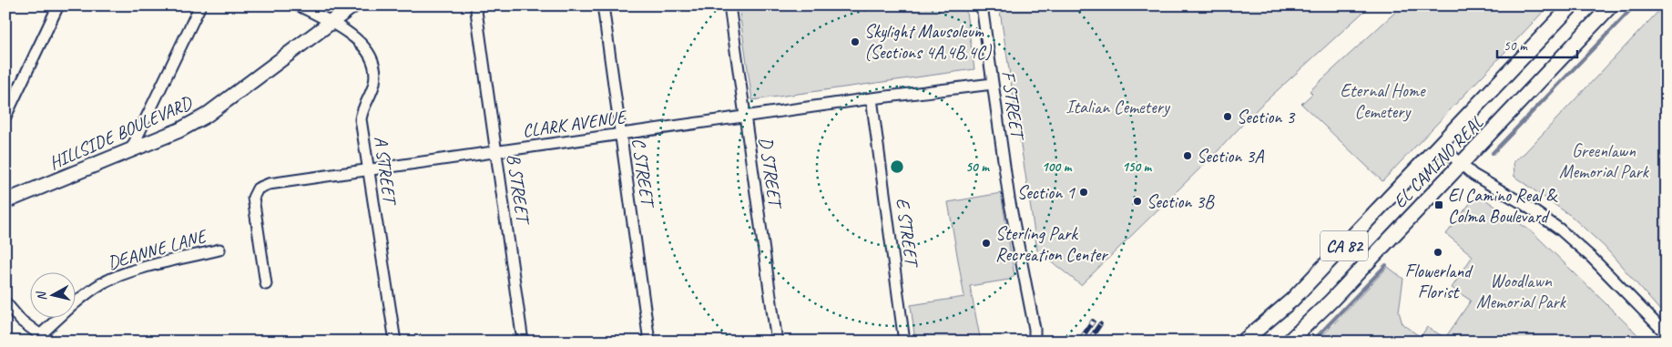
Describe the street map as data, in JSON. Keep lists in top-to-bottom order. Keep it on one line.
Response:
{"streets":{"main road":["HILLSIDE BOULEVARD","EL CAMINO REAL","CA 82"],"street":["F STREET","CLARK AVENUE","A STREET","C STREET","D STREET","B STREET","E STREET","DEANNE LANE"]},"crossings":[["F STREET","CLARK AVENUE"],["CLARK AVENUE","A STREET"],["CLARK AVENUE","C STREET"],["CLARK AVENUE","D STREET"],["CLARK AVENUE","B STREET"],["CLARK AVENUE","E STREET"],["HILLSIDE BOULEVARD","A STREET"]],"parks":["Eternal Home Cemetery","Italian Cemetery","Greenlawn Memorial Park","Woodlawn Memorial Park"],"places":{"other":["Skylight Mausoleum (Sections 4A,4B,4C)","Section 3","Section 3A","Section 1","Section 3B","Sterling Park Recreation Center","Flowerland Florist"],"transit":["El Camino Real & Colma Boulevard"]},"scale_bar":"50 m","north":"left","rings":["50 m","100 m","150 m"]}
